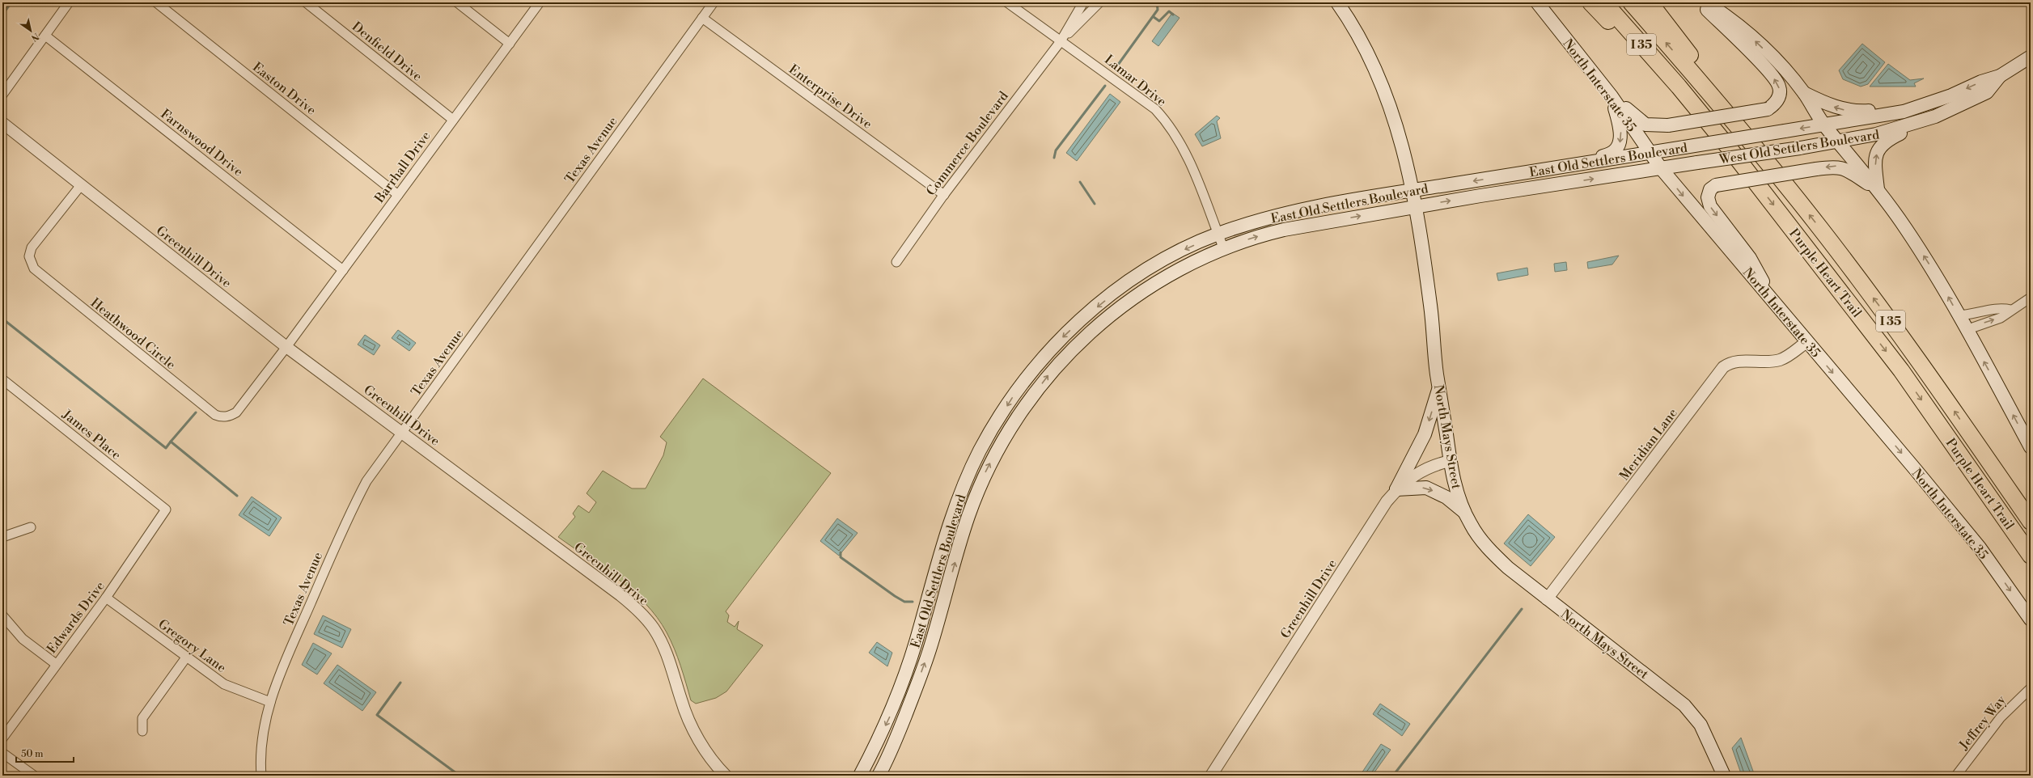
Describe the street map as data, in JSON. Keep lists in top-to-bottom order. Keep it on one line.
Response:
{"streets":{"highway":["I 35","Purple Heart Trail"],"main road":["North Interstate 35","West Old Settlers Boulevard","East Old Settlers Boulevard","North Mays Street"],"street":["Denfield Drive","Lamar Drive","Easton Drive","Enterprise Drive","Farnswood Drive","Commerce Boulevard","Texas Avenue","Barrhall Drive","Greenhill Drive","Heathwood Circle","James Place","Meridian Lane","Edwards Drive","Gregory Lane","Jeffrey Way"]},"crossings":[["Denfield Drive","Barrhall Drive"],["Lamar Drive","Commerce Boulevard"],["Lamar Drive","East Old Settlers Boulevard"],["North Interstate 35","West Old Settlers Boulevard"],["North Interstate 35","East Old Settlers Boulevard"],["North Interstate 35","Meridian Lane"],["Easton Drive","Barrhall Drive"],["Enterprise Drive","Commerce Boulevard"],["Enterprise Drive","Texas Avenue"],["Farnswood Drive","Barrhall Drive"],["West Old Settlers Boulevard","East Old Settlers Boulevard"],["Texas Avenue","Greenhill Drive"],["Texas Avenue","Gregory Lane"],["East Old Settlers Boulevard","North Mays Street"],["Barrhall Drive","Greenhill Drive"],["Barrhall Drive","Heathwood Circle"],["Greenhill Drive","Heathwood Circle"],["Greenhill Drive","North Mays Street"],["James Place","Edwards Drive"],["North Mays Street","Meridian Lane"],["Edwards Drive","Gregory Lane"]],"one_way":["North Interstate 35"],"scale_bar":"50 m","north":"bottom right"}
